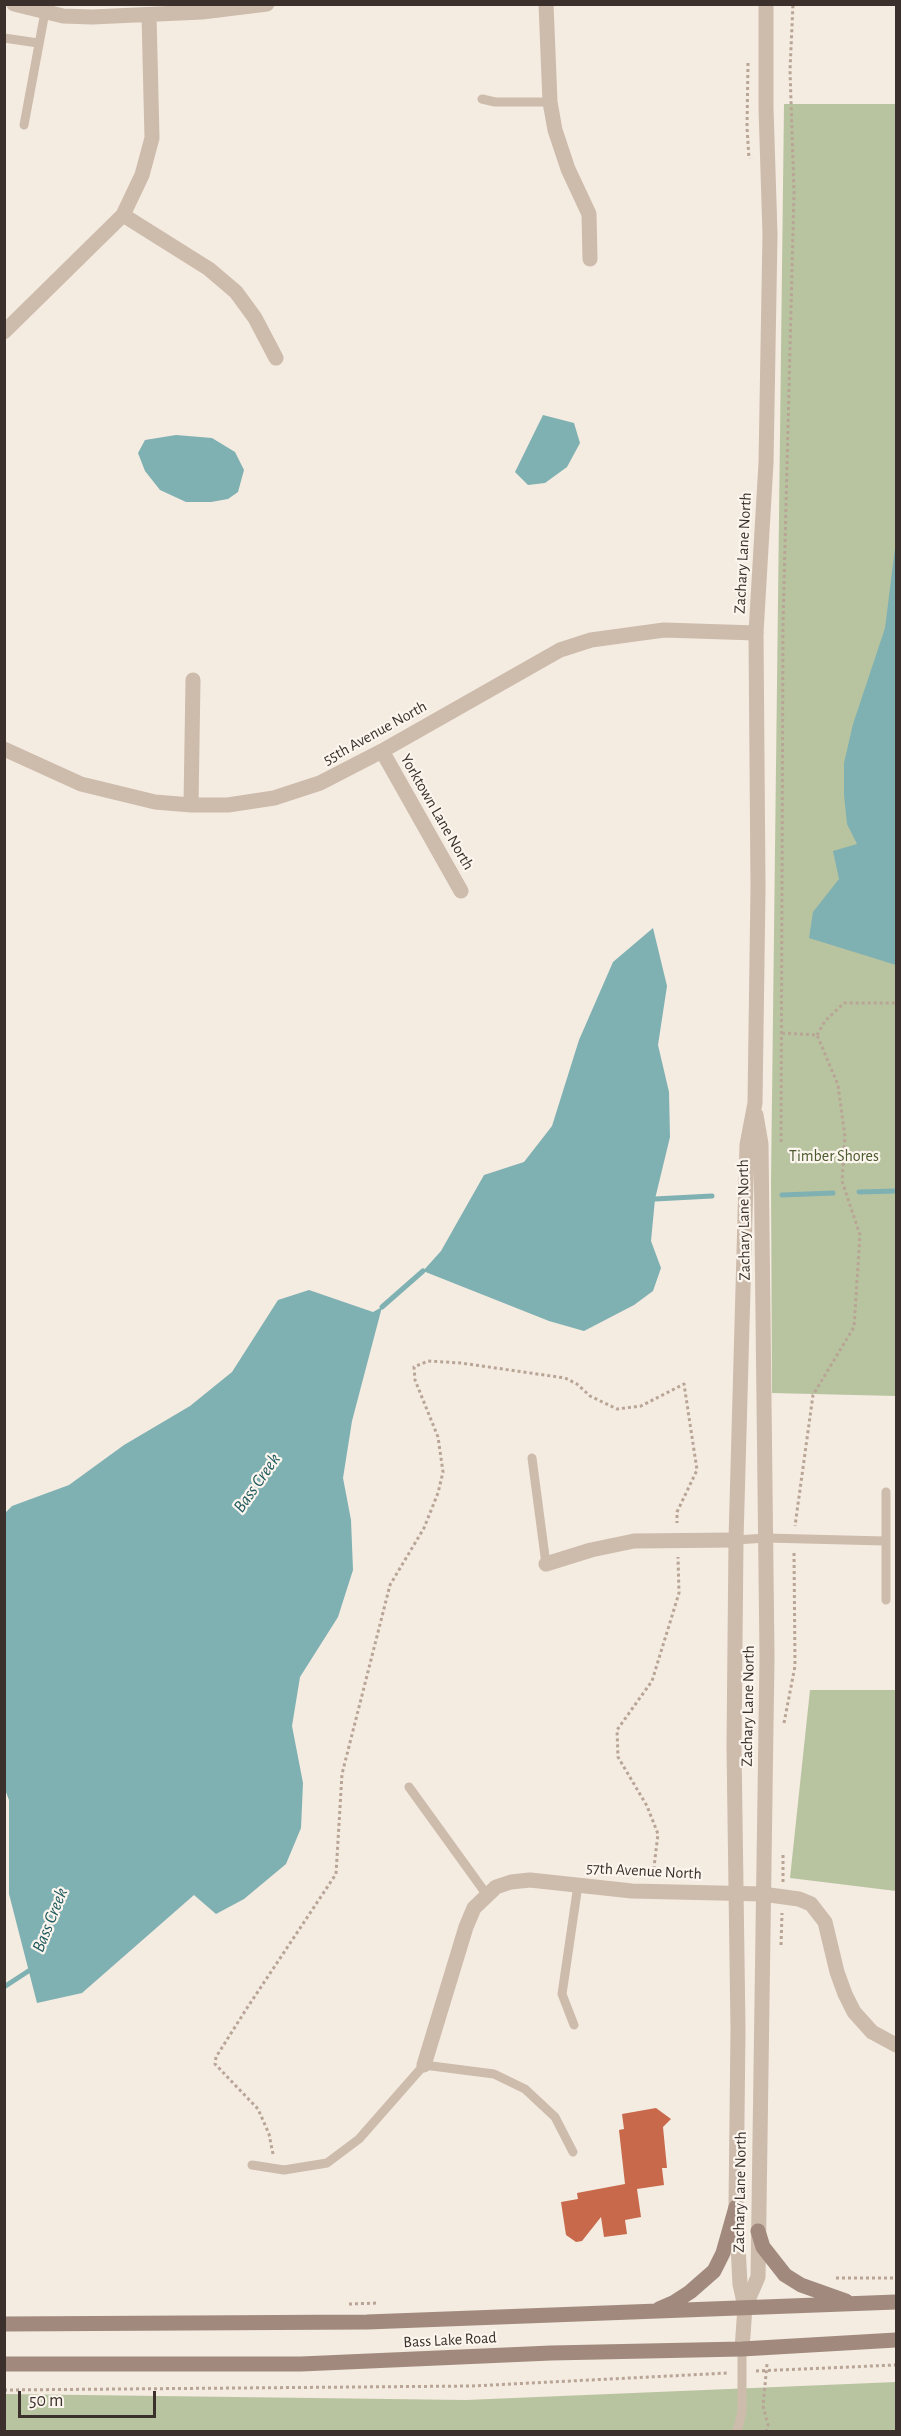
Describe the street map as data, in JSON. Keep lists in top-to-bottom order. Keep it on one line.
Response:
{"streets":{"main road":["Bass Lake Road"],"street":["Zachary Lane North","55th Avenue North","Yorktown Lane North","57th Avenue North"]},"crossings":[["Zachary Lane North","55th Avenue North"],["Zachary Lane North","57th Avenue North"],["Zachary Lane North","Bass Lake Road"],["55th Avenue North","Yorktown Lane North"]],"water":["Bass Creek"],"parks":["Timber Shores"],"scale_bar":"50 m"}
